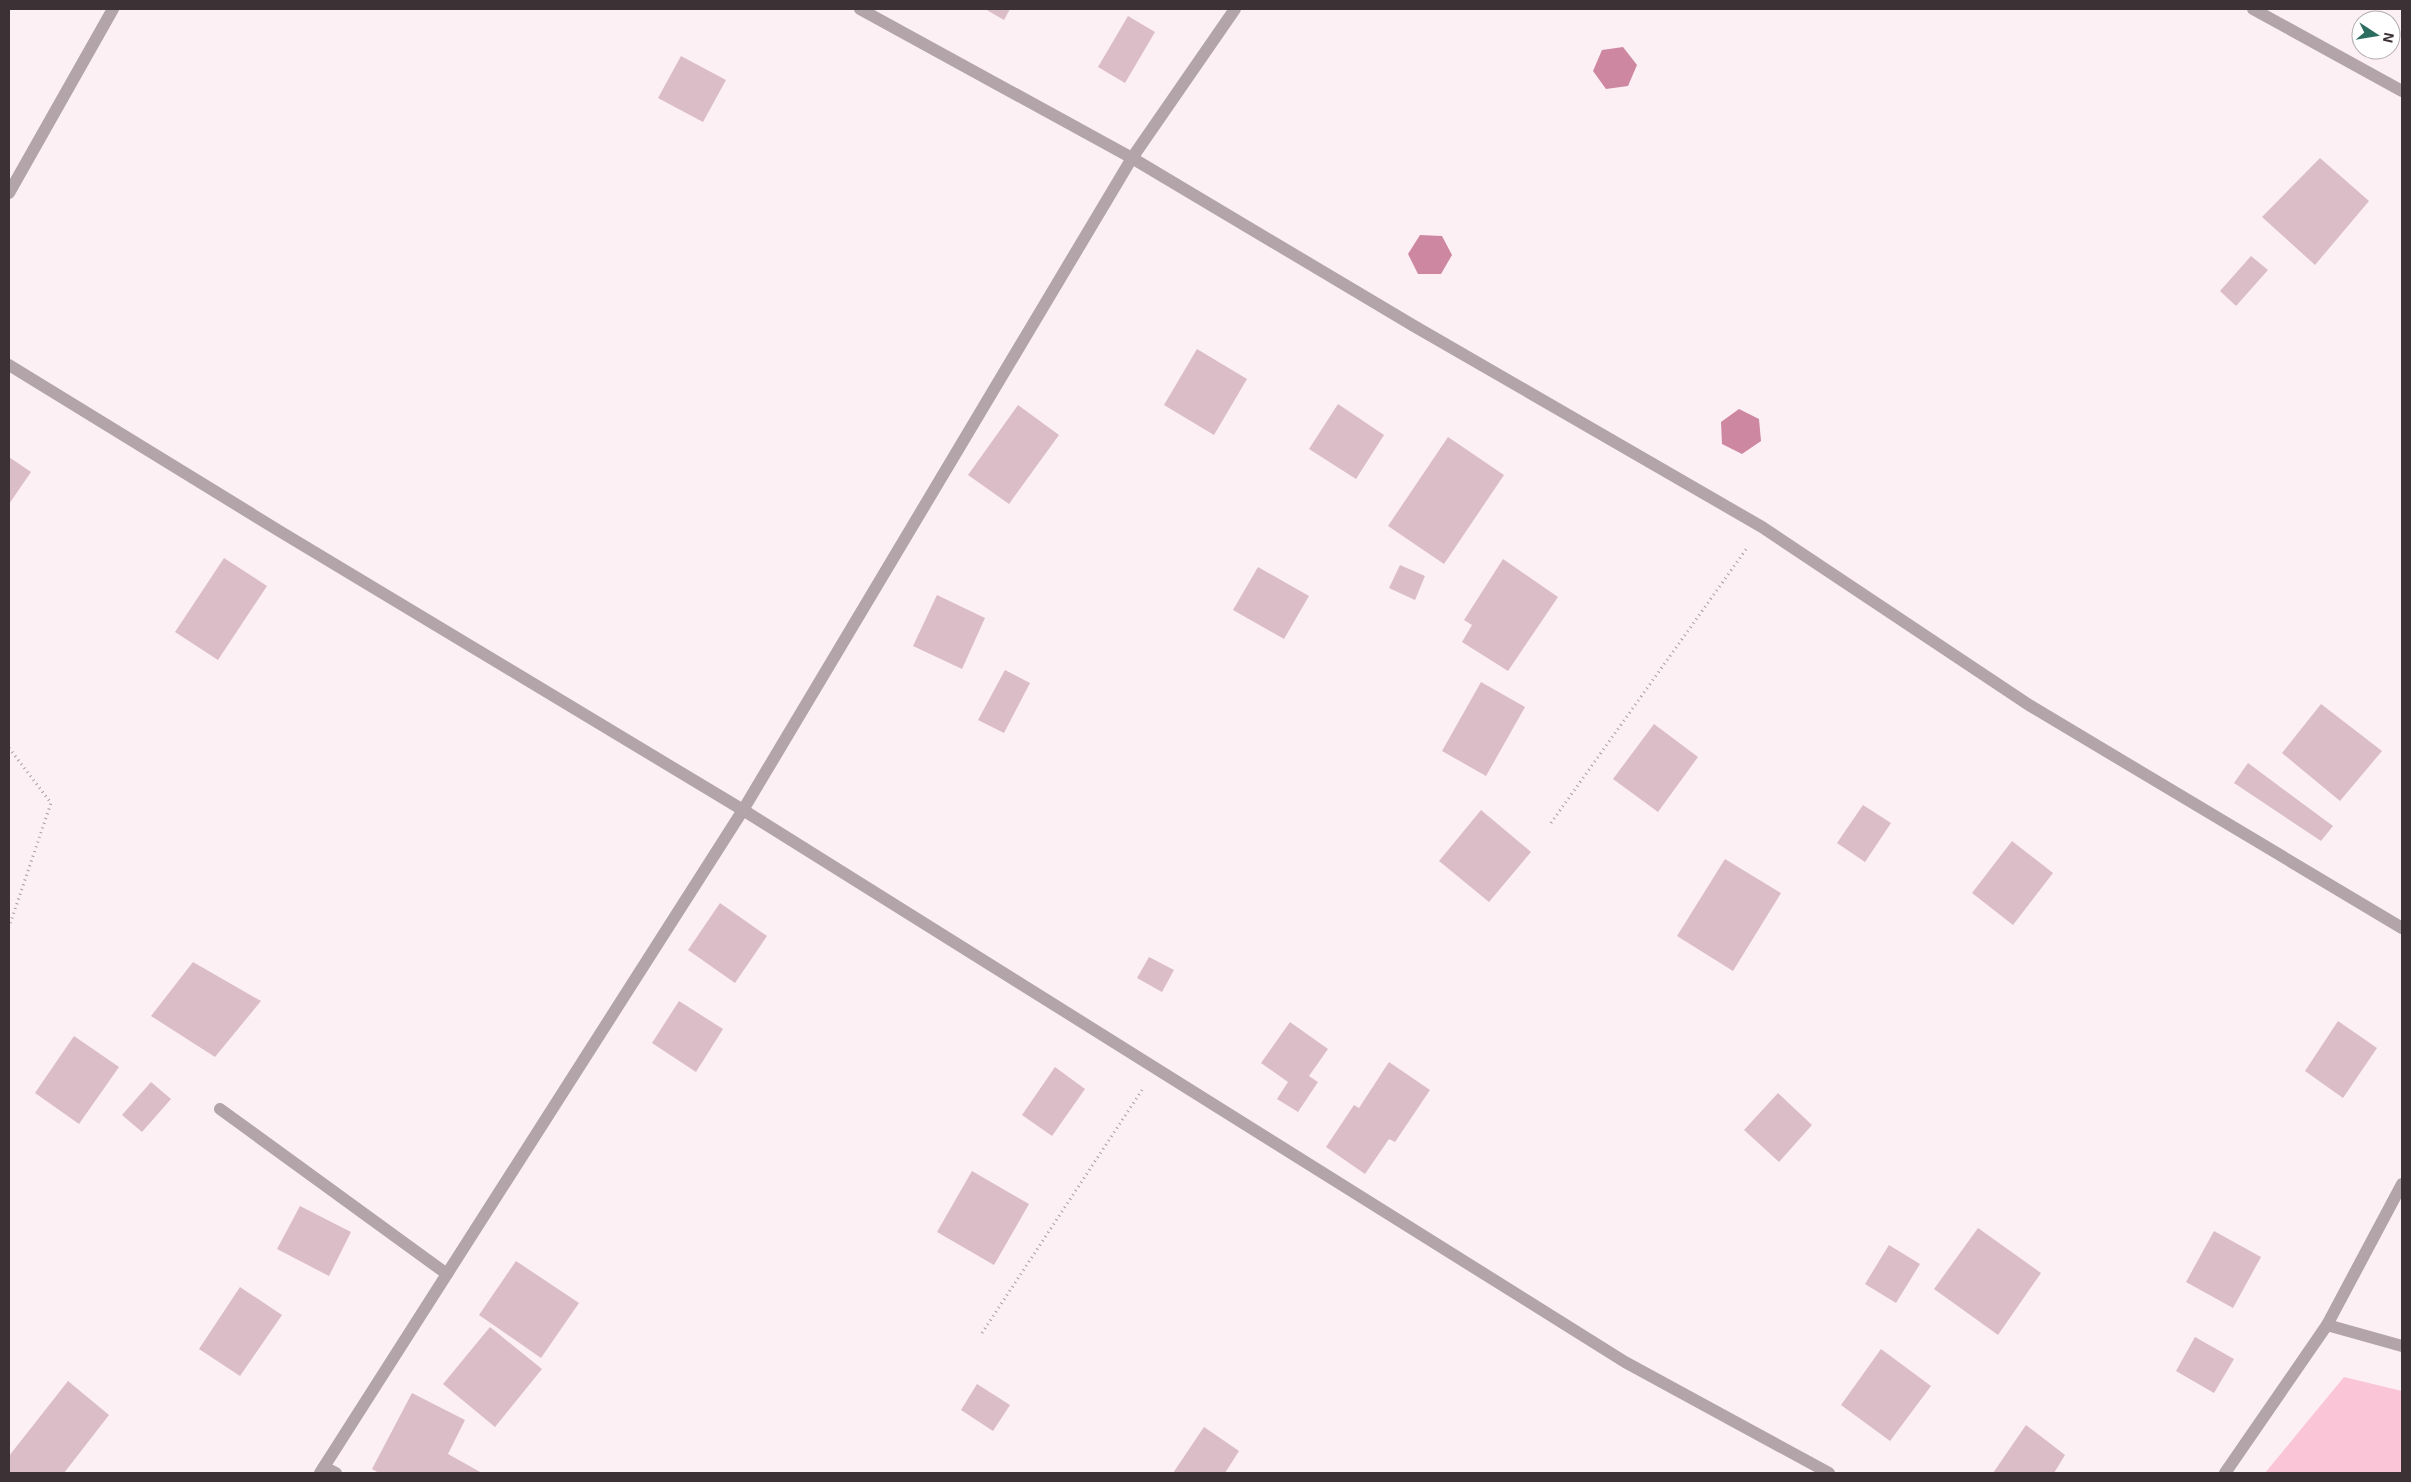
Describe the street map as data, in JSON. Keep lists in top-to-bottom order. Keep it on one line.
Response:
{"north":"right"}
